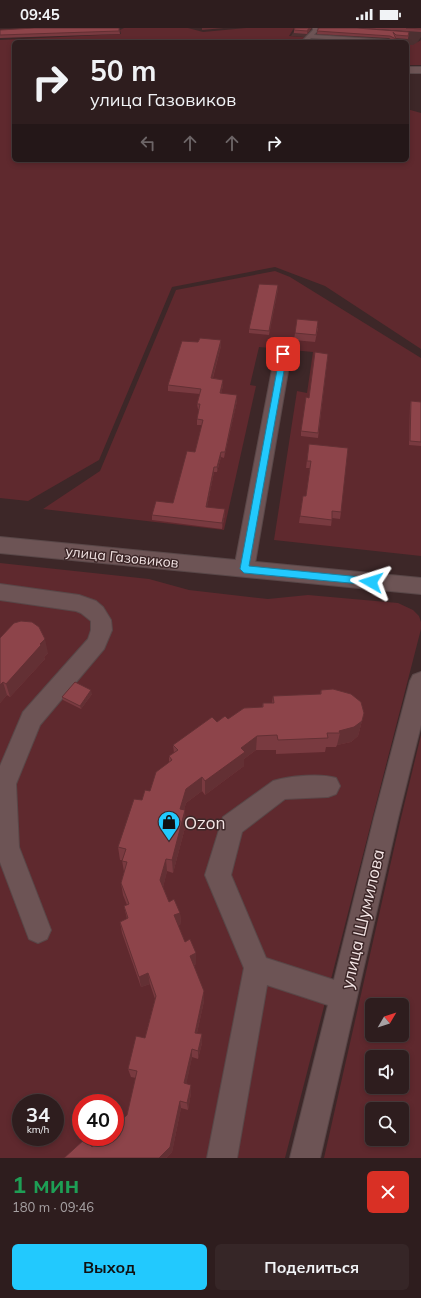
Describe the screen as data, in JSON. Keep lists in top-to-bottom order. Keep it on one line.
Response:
{"streets":{"street":["улица Газовиков","улица Шумилова"]},"places":{"shop":["Ozon"]},"north":"top right","page":{"status":"09:45","turn":["50 m","улица Газовиков"],"speed":"34 km/h","limit":"40","heading":["1 мин","180 m · 09:46"],"buttons":["Выход","Поделиться"]}}
